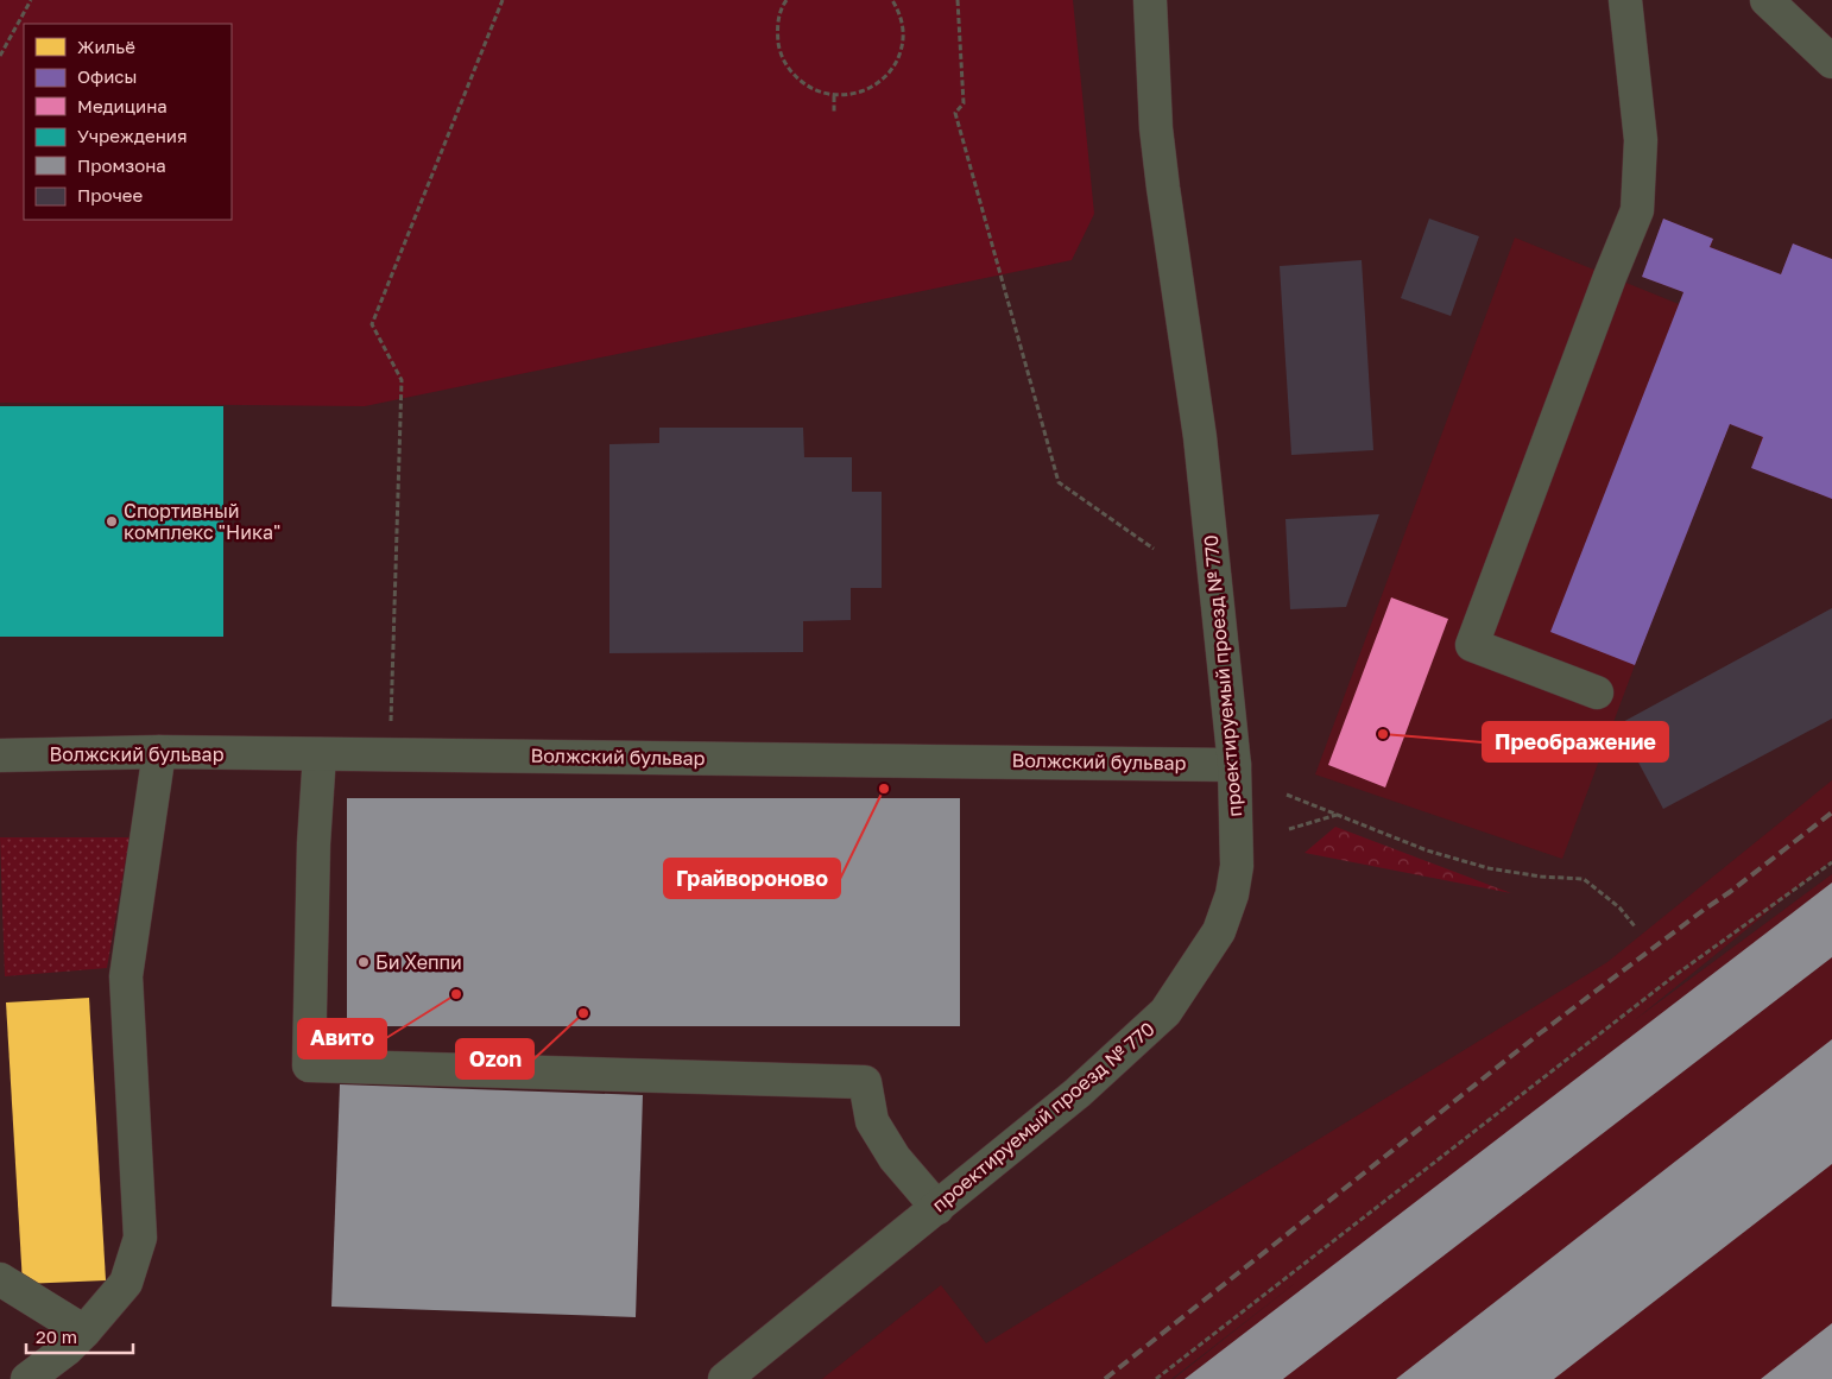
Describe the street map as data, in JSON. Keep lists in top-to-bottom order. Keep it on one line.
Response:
{"streets":{"street":["проектируемый проезд № 770","Волжский бульвар"]},"crossings":[["проектируемый проезд № 770","Волжский бульвар"]],"places":["Спортивный комплекс \"Ника\"","Преображение","Грайвороново","Би Хеппи","Авито","Ozon"],"legend":["Жильё","Офисы","Медицина","Учреждения","Промзона","Прочее"],"scale_bar":"20 m"}
